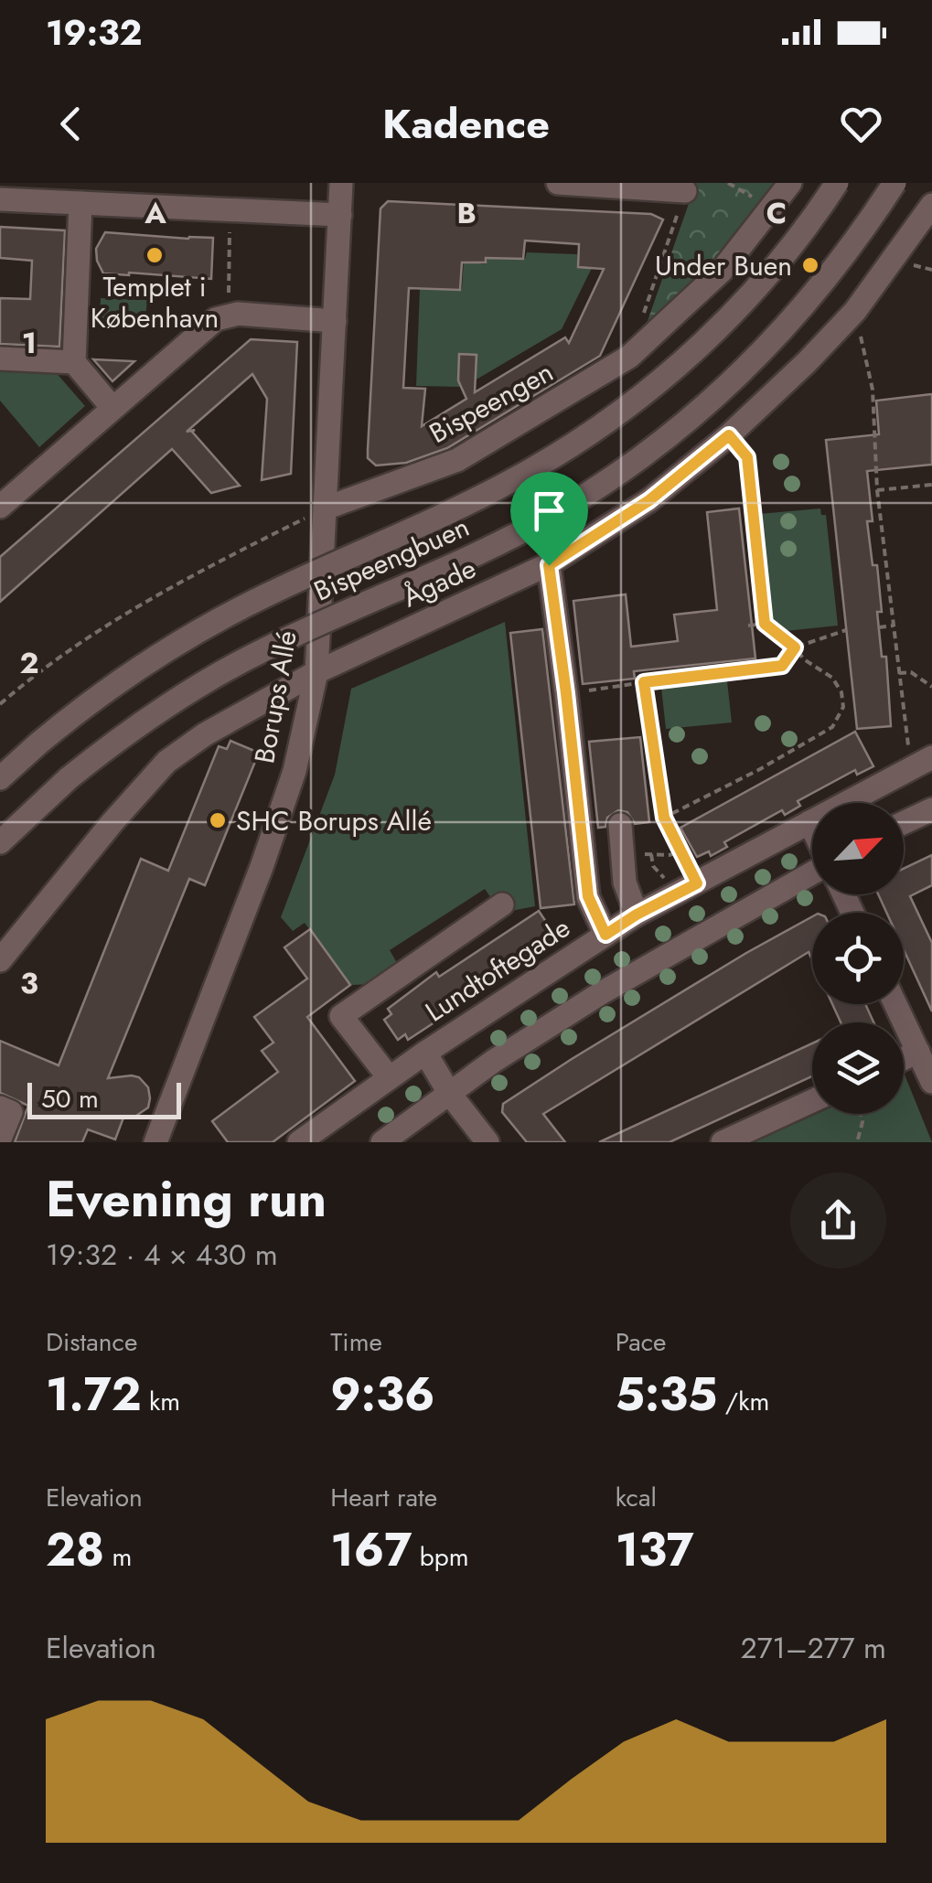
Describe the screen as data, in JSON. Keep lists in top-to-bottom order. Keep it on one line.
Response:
{"streets":{"street":["Bispeengen","Bispeengbuen","Ågade","Borups Allé","Lundtoftegade"]},"crossings":[["Bispeengen","Borups Allé"],["Ågade","Borups Allé"]],"places":["Templet i København","Under Buen","SHC Borups Allé"],"scale_bar":"50 m","north":"top right","page":{"status":"19:32","header":"Kadence","scale":"50 m","heading":["Evening run","19:32 · 4 × 430 m"],"stats":[["Distance","1.72 km"],["Time","9:36"],["Pace","5:35 /km"],["Elevation","28 m"],["Heart rate","167 bpm"],["kcal","137"]],"chart":["Elevation","271–277 m"]},"grid":{"columns":["A","B","C"],"rows":["1","2","3"]}}
